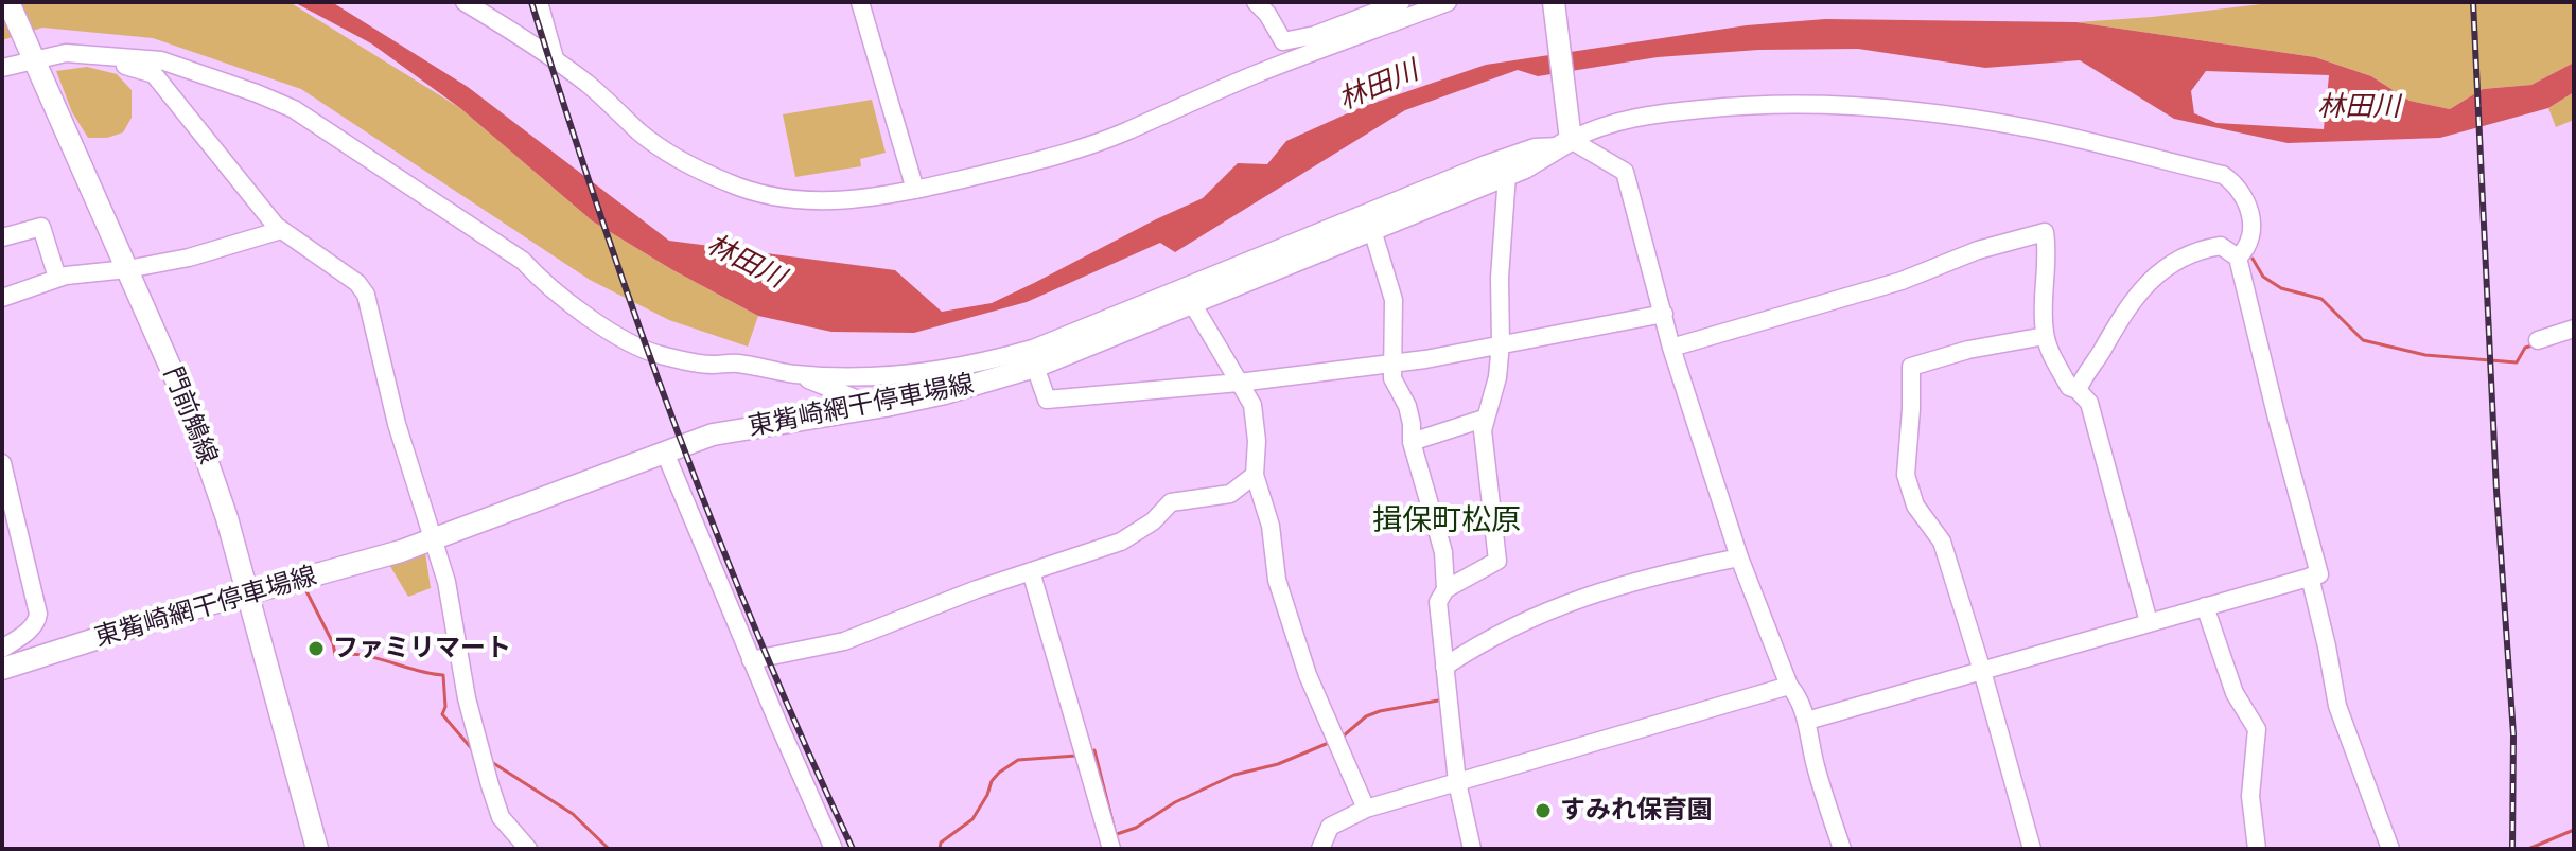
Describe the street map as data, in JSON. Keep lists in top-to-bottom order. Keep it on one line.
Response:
{"streets":{"main road":["東觜崎網干停車場線","門前鵤線"]},"crossings":[["東觜崎網干停車場線","門前鵤線"]],"districts":["揖保町松原"],"water":["林田川"],"places":["ファミリマート","すみれ保育園"]}
